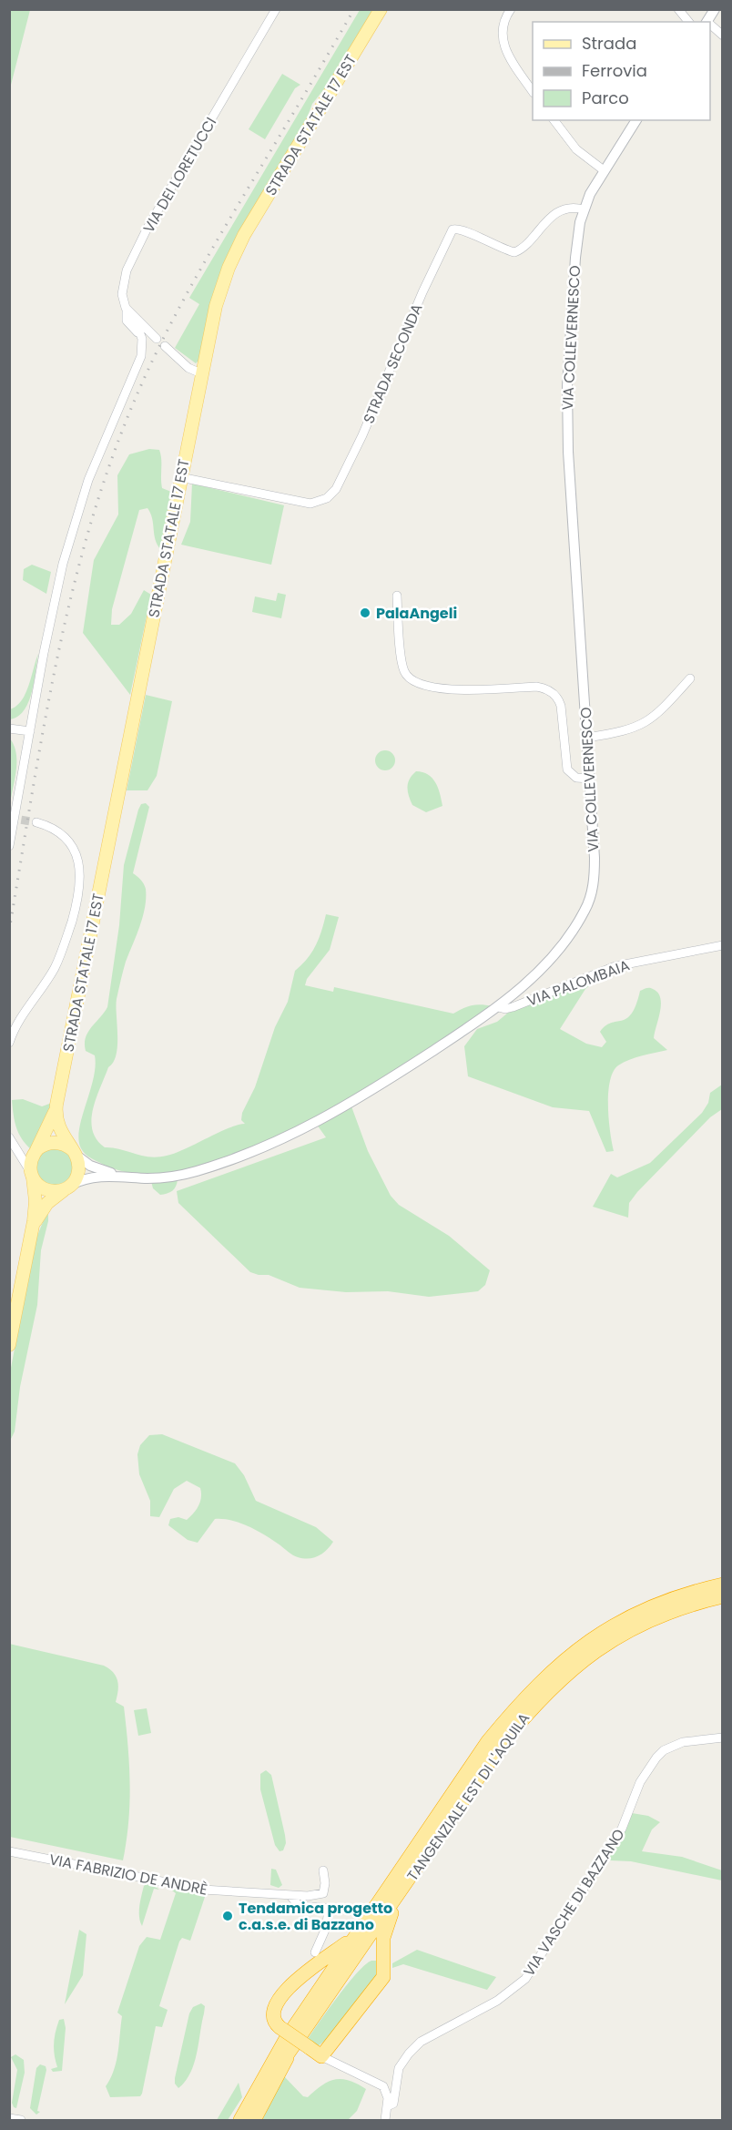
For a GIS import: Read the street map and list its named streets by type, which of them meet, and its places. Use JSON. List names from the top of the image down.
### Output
{
  "streets": {
    "highway": ["TANGENZIALE EST DI L'AQUILA"],
    "main road": ["STRADA STATALE 17 EST"],
    "street": [
      "VIA DEI LORETUCCI",
      "VIA COLLEVERNESCO",
      "STRADA SECONDA",
      "VIA PALOMBAIA",
      "VIA FABRIZIO DE ANDRÈ",
      "VIA VASCHE DI BAZZANO"
    ]
  },
  "crossings": [
    ["STRADA STATALE 17 EST", "VIA COLLEVERNESCO"],
    ["STRADA STATALE 17 EST", "STRADA SECONDA"],
    ["VIA COLLEVERNESCO", "STRADA SECONDA"],
    ["VIA COLLEVERNESCO", "VIA PALOMBAIA"]
  ],
  "places": ["PalaAngeli", "Tendamica progetto c.a.s.e. di Bazzano"],
  "legend": ["Strada", "Ferrovia", "Parco"]
}
